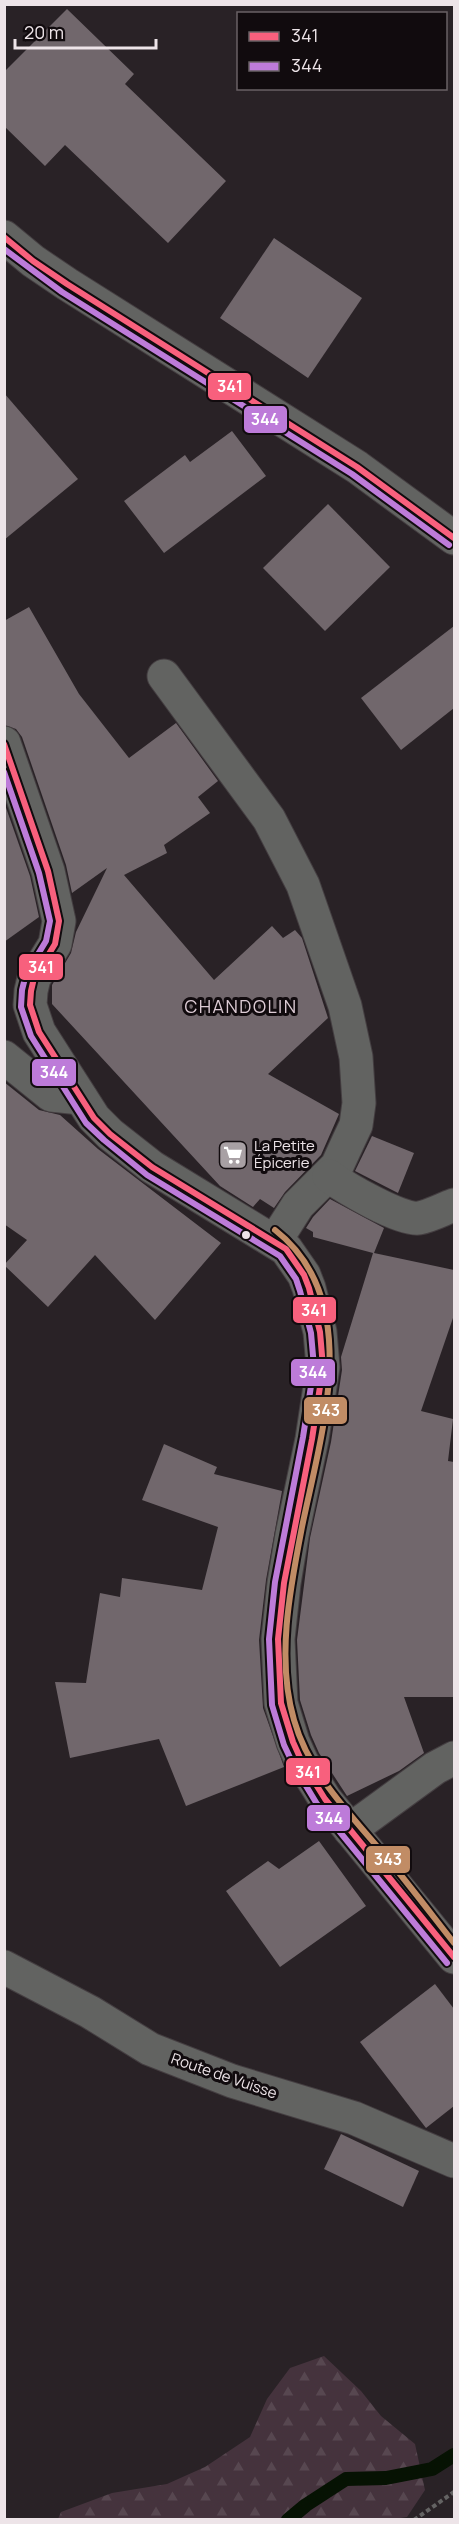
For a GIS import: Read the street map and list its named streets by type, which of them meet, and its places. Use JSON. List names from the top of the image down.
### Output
{
  "streets": {
    "street": ["Route de Vuisse"]
  },
  "districts": ["CHANDOLIN"],
  "places": {
    "supermarket": ["La Petite Épicerie"]
  },
  "lines": ["transit line 341", "transit line 344", "transit line 343"],
  "legend": ["341", "344"],
  "scale_bar": "20 m"
}
